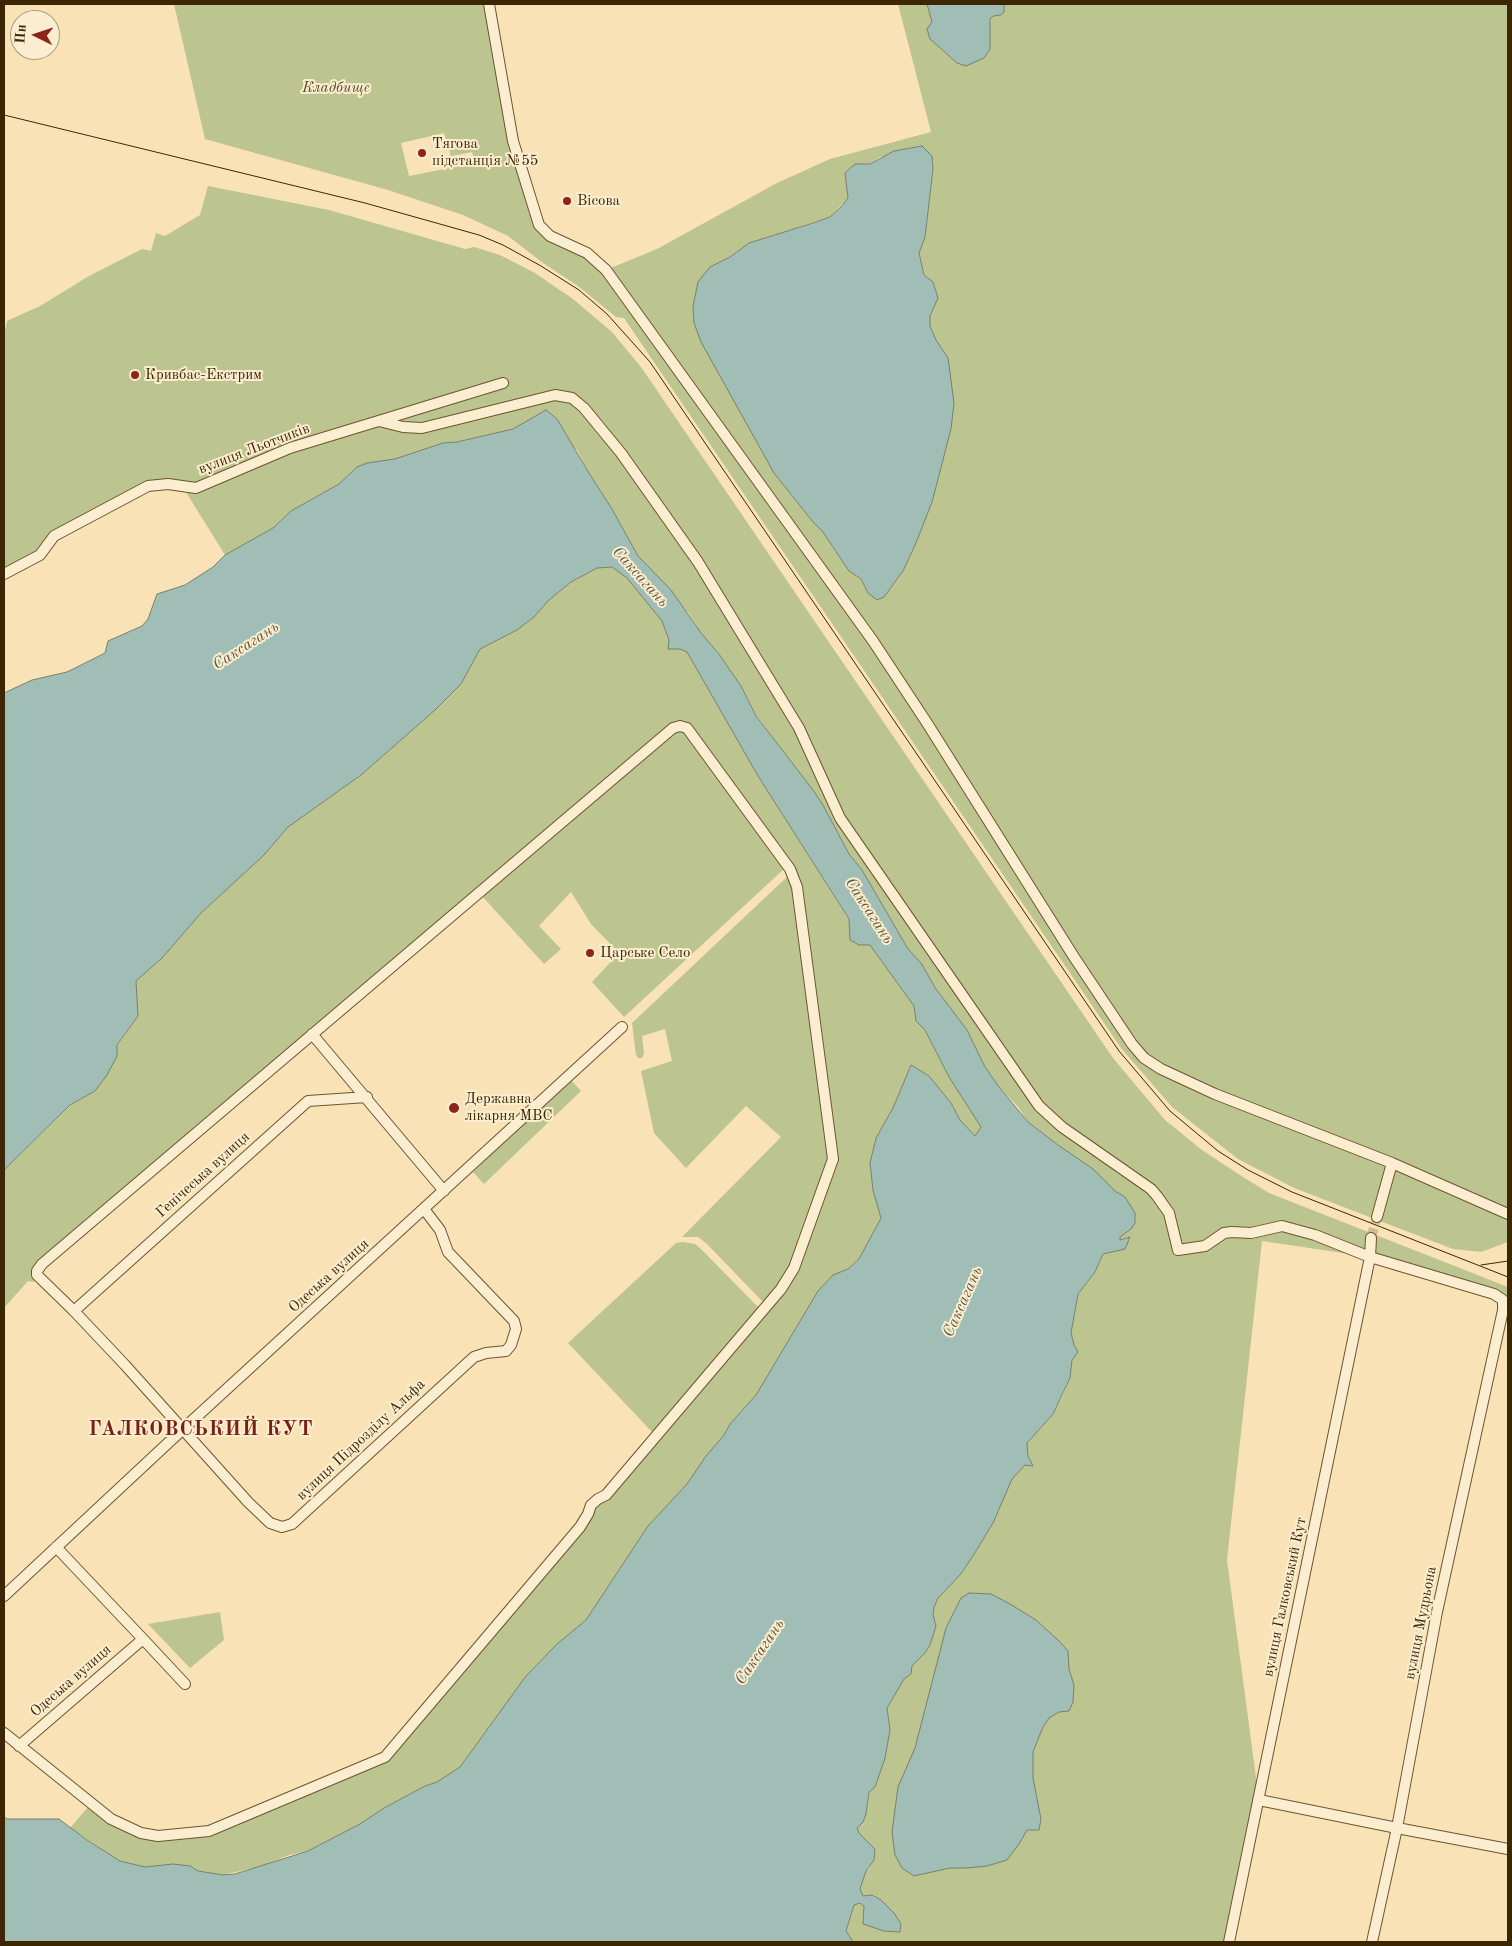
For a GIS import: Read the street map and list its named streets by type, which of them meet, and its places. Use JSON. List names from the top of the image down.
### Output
{
  "streets": {
    "street": [
      "вулиця Льотчиків",
      "Генічеська вулиця",
      "Одеська вулиця",
      "вулиця Підрозділу Альфа",
      "вулиця Галковський Кут",
      "вулиця Мудрьона"
    ]
  },
  "crossings": [
    ["Генічеська вулиця", "вулиця Підрозділу Альфа"],
    ["Одеська вулиця", "вулиця Підрозділу Альфа"],
    ["вулиця Галковський Кут", "вулиця Мудрьона"]
  ],
  "districts": ["ГАЛКОВСЬКИЙ КУТ"],
  "water": ["Саксагань"],
  "parks": ["Кладбище"],
  "places": [
    "Тягова підстанція №55",
    "Вісова",
    "Кривбас-Екстрим",
    "Царське Село",
    "Державна лікарня МВС"
  ],
  "north": "left"
}
